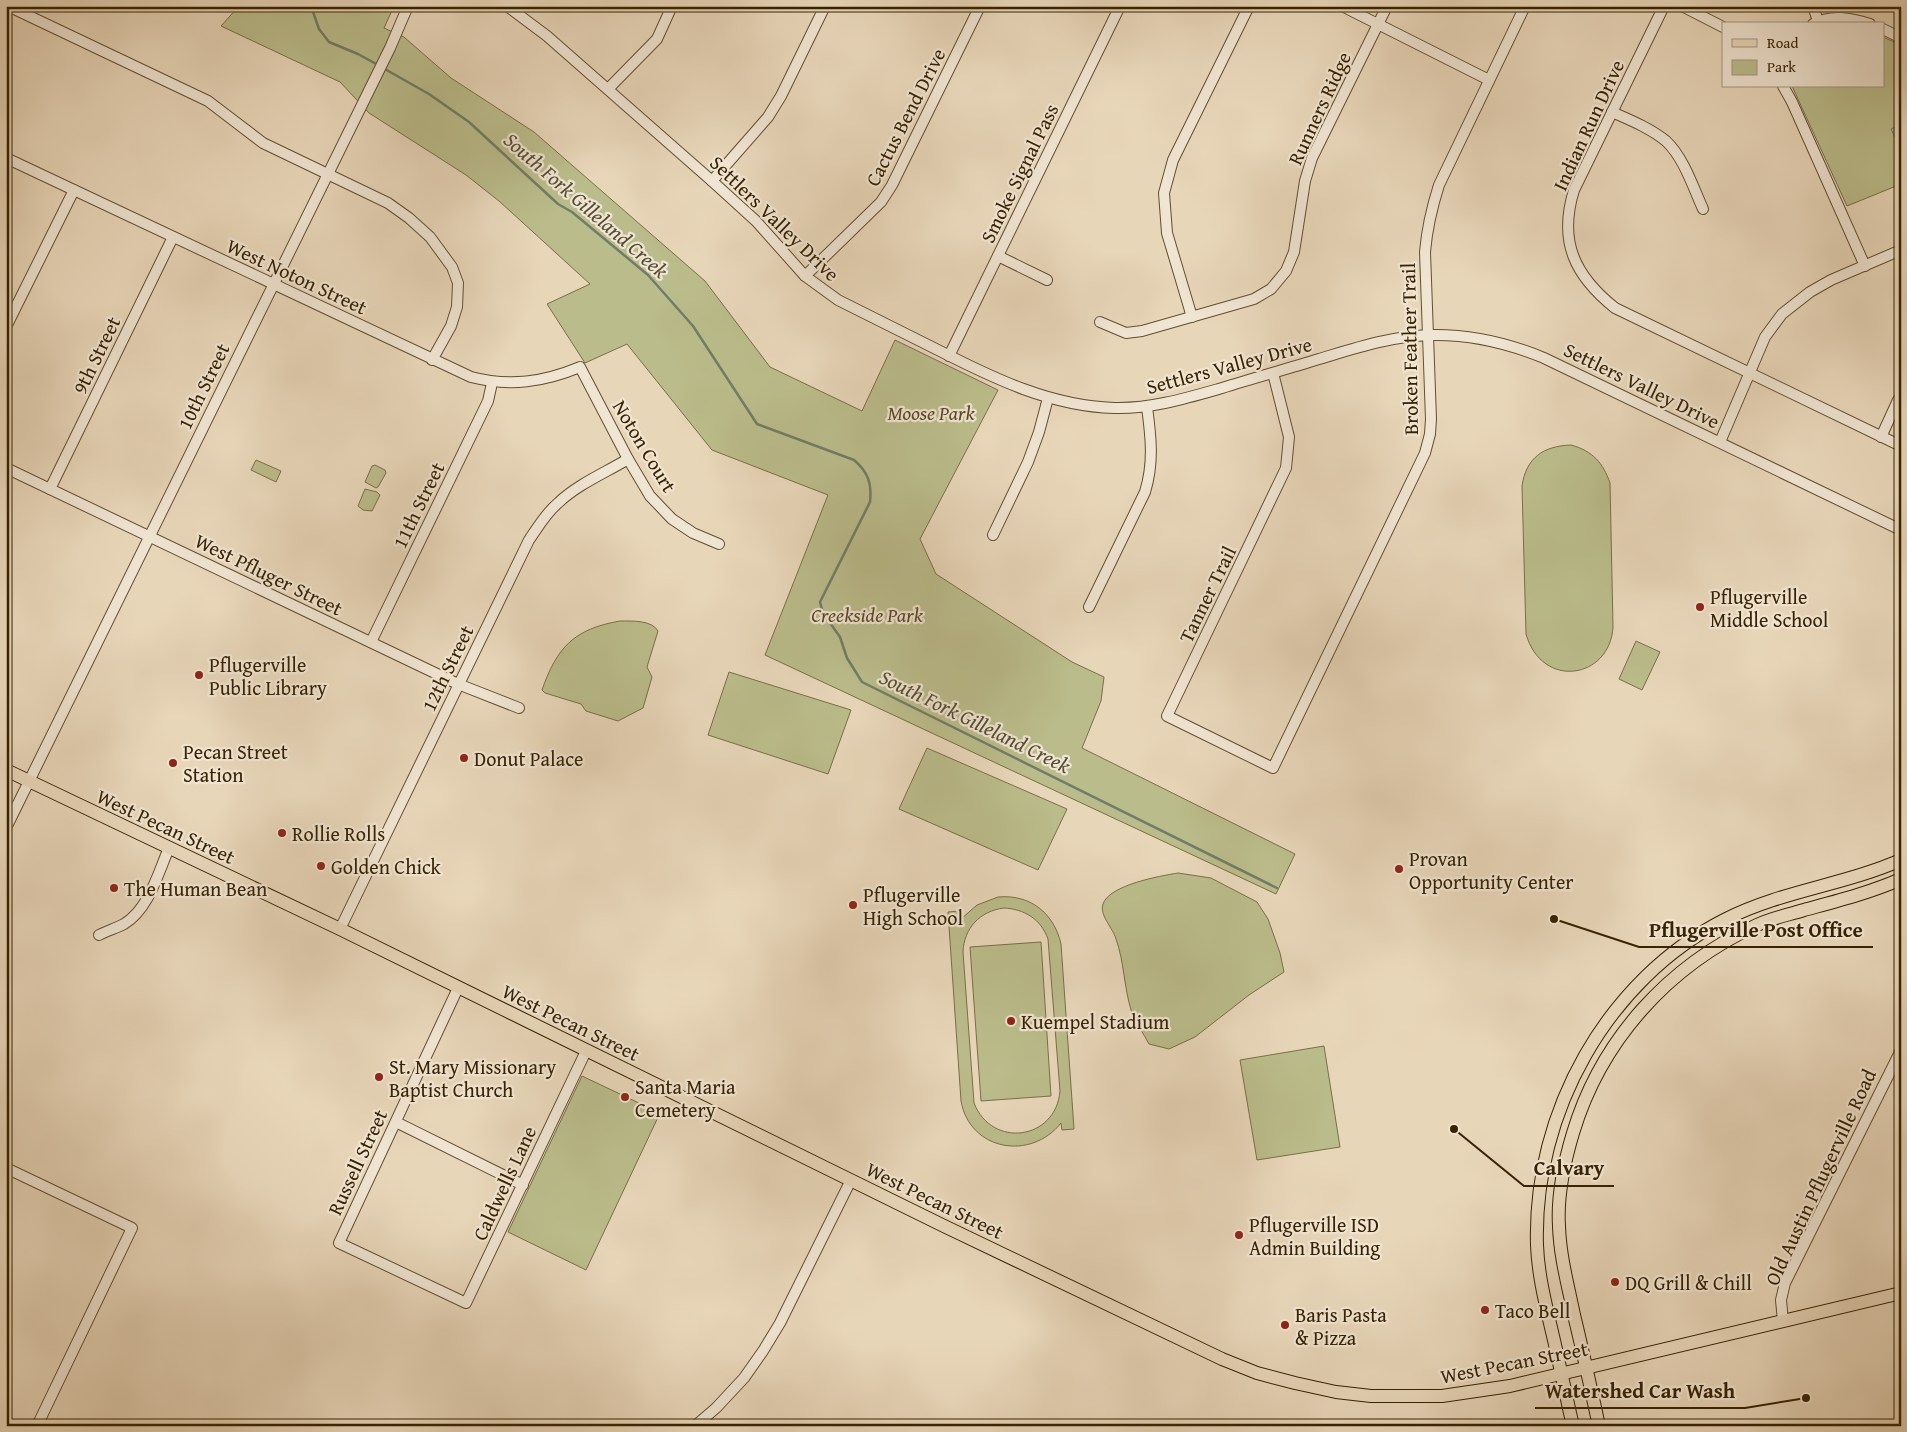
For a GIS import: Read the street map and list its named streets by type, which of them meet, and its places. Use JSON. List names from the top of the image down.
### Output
{
  "streets": {
    "main road": ["West Pecan Street"],
    "street": [
      "Runners Ridge",
      "Cactus Bend Drive",
      "Indian Run Drive",
      "Smoke Signal Pass",
      "Settlers Valley Drive",
      "West Noton Street",
      "Broken Feather Trail",
      "9th Street",
      "10th Street",
      "Noton Court",
      "11th Street",
      "West Pfluger Street",
      "Tanner Trail",
      "12th Street",
      "Russell Street",
      "Old Austin Pflugerville Road",
      "Caldwells Lane"
    ]
  },
  "crossings": [
    ["Cactus Bend Drive", "Settlers Valley Drive"],
    ["Smoke Signal Pass", "Settlers Valley Drive"],
    ["Settlers Valley Drive", "Broken Feather Trail"],
    ["Settlers Valley Drive", "Tanner Trail"],
    ["West Noton Street", "9th Street"],
    ["West Noton Street", "10th Street"],
    ["West Noton Street", "Noton Court"],
    ["West Noton Street", "11th Street"],
    ["Broken Feather Trail", "Tanner Trail"],
    ["9th Street", "West Pfluger Street"],
    ["10th Street", "West Pfluger Street"],
    ["10th Street", "West Pecan Street"],
    ["Noton Court", "12th Street"],
    ["11th Street", "West Pfluger Street"],
    ["West Pfluger Street", "12th Street"],
    ["12th Street", "West Pecan Street"],
    ["West Pecan Street", "Russell Street"],
    ["West Pecan Street", "Old Austin Pflugerville Road"],
    ["West Pecan Street", "Caldwells Lane"],
    ["Russell Street", "Caldwells Lane"]
  ],
  "water": ["South Fork Gilleland Creek"],
  "parks": ["Moose Park", "Creekside Park"],
  "places": [
    "Pflugerville Middle School",
    "Pflugerville Public Library",
    "Donut Palace",
    "Pecan Street Station",
    "Rollie Rolls",
    "Golden Chick",
    "Provan Opportunity Center",
    "The Human Bean",
    "Pflugerville High School",
    "Pflugerville Post Office",
    "Kuempel Stadium",
    "St. Mary Missionary Baptist Church",
    "Santa Maria Cemetery",
    "Calvary",
    "Pflugerville ISD Admin Building",
    "DQ Grill & Chill",
    "Taco Bell",
    "Baris Pasta & Pizza",
    "Watershed Car Wash"
  ],
  "legend": ["Road", "Park"]
}
